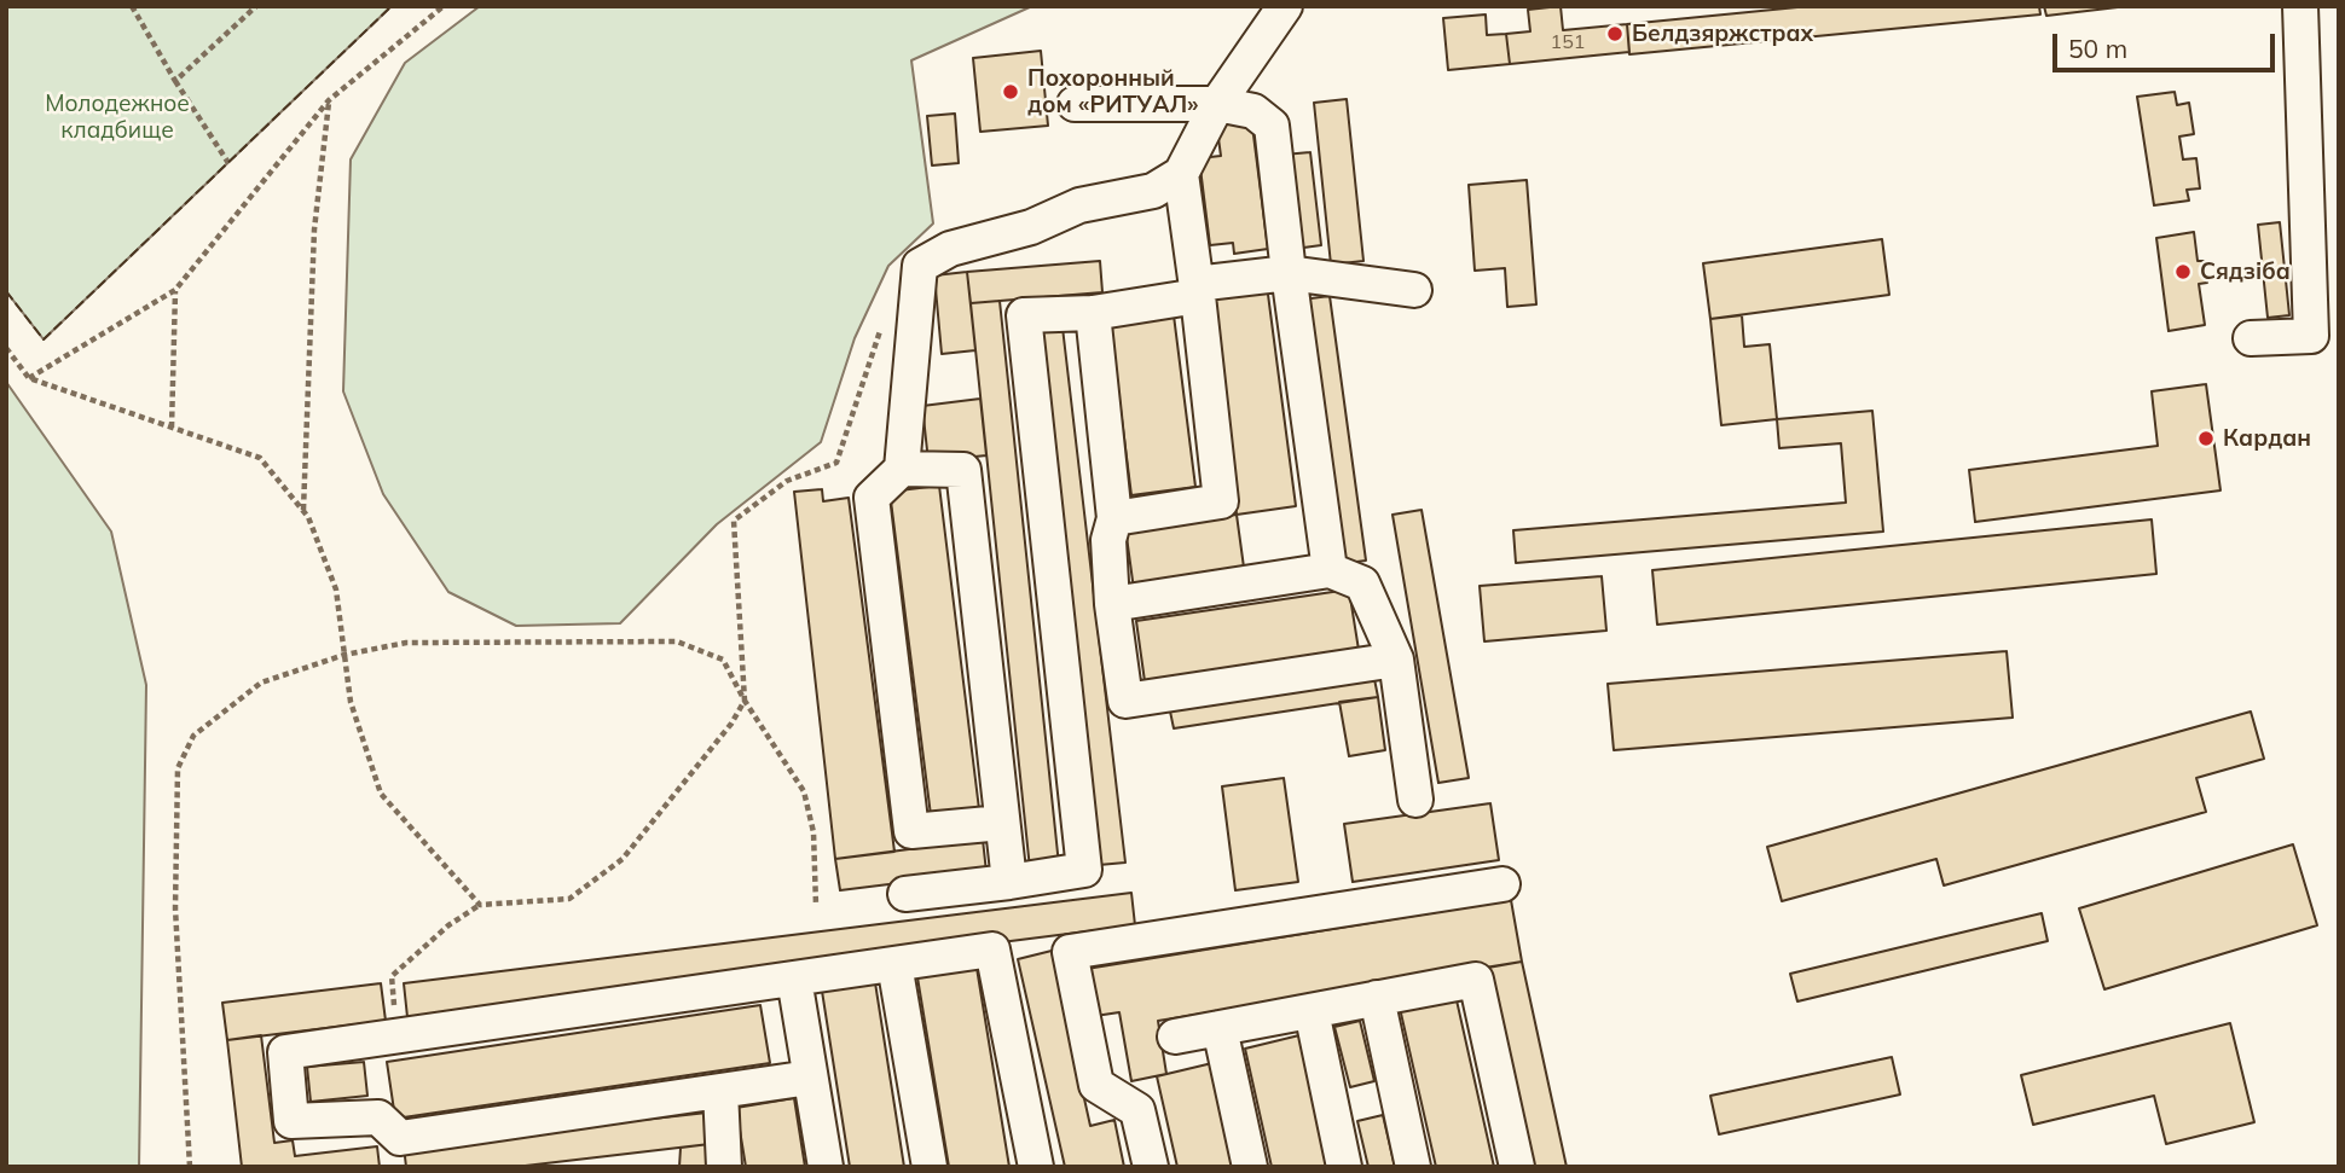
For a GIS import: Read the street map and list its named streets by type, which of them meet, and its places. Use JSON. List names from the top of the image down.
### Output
{
  "parks": ["Молодежное кладбище"],
  "places": [
    "Белдзяржстрах",
    "Похоронный дом «РИТУАЛ»",
    "Сядзіба",
    "Кардан"
  ],
  "house_numbers": ["151"],
  "scale_bar": "50 m"
}
